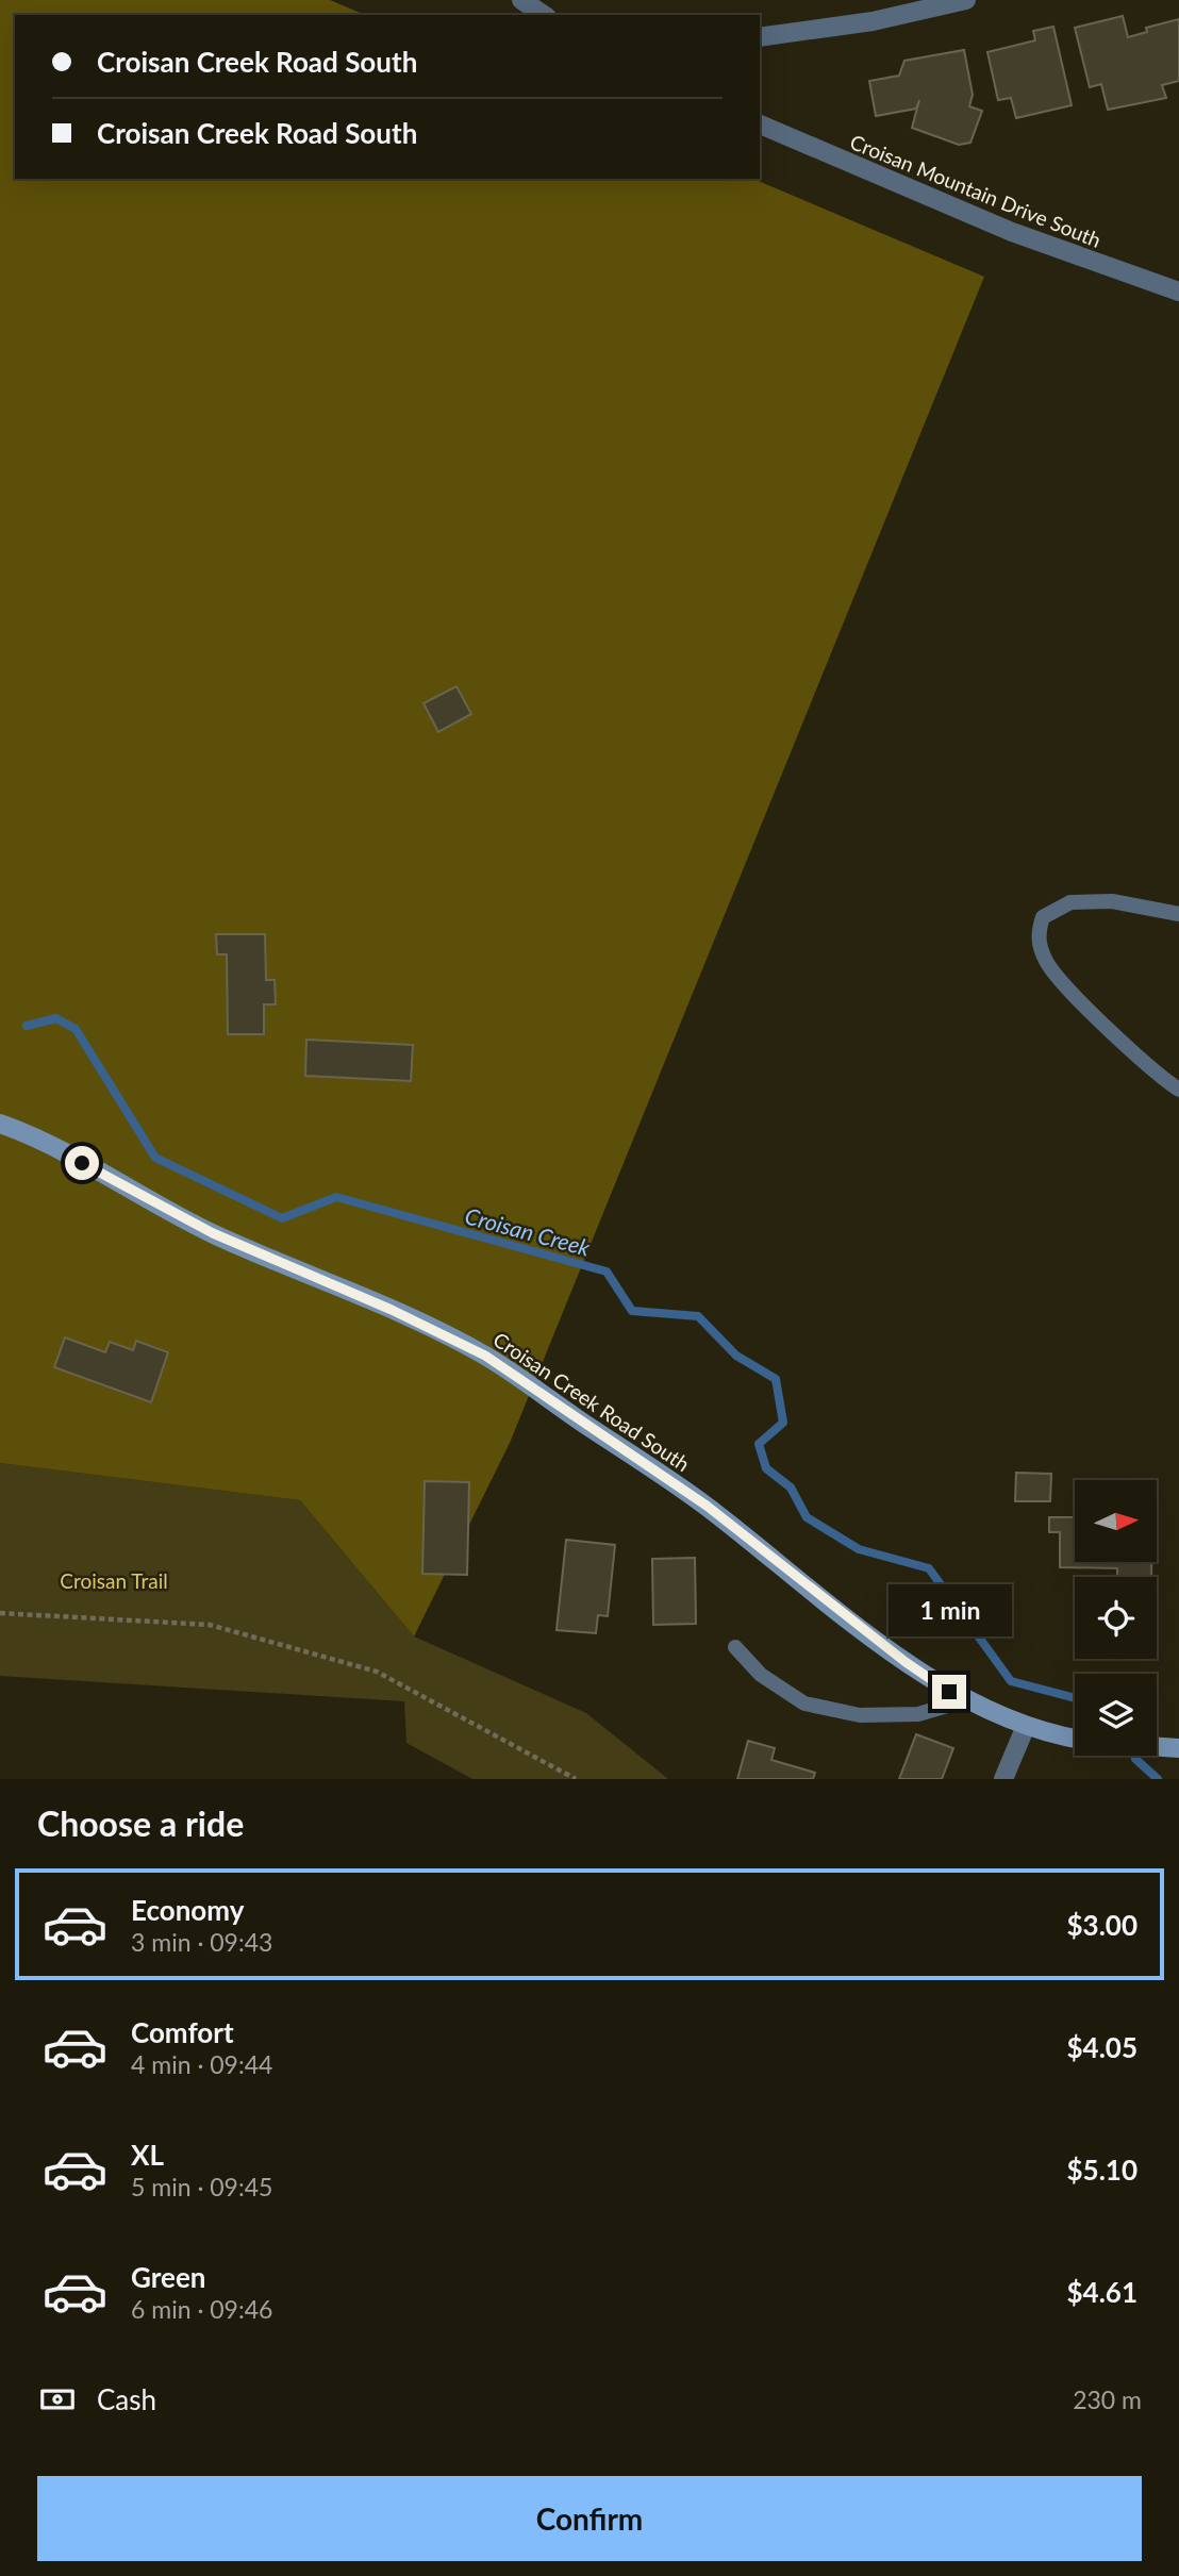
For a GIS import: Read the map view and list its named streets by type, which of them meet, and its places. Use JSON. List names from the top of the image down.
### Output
{
  "streets": {
    "main road": ["Croisan Creek Road South"],
    "street": ["Croisan Mountain Drive South"]
  },
  "water": ["Croisan Creek"],
  "parks": ["Croisan Trail"],
  "north": "right",
  "page": {
    "banner": ["Croisan Creek Road South", "Croisan Creek Road South"],
    "bubble": "1 min",
    "heading": "Choose a ride",
    "list": [
      {
        "name": "Economy",
        "note": "3 min · 09:43",
        "value": "$3.00"
      },
      {
        "name": "Comfort",
        "note": "4 min · 09:44",
        "value": "$4.05"
      },
      {
        "name": "XL",
        "note": "5 min · 09:45",
        "value": "$5.10"
      },
      {
        "name": "Green",
        "note": "6 min · 09:46",
        "value": "$4.61"
      }
    ],
    "pay": ["Cash", "230 m"],
    "buttons": "Confirm"
  }
}
